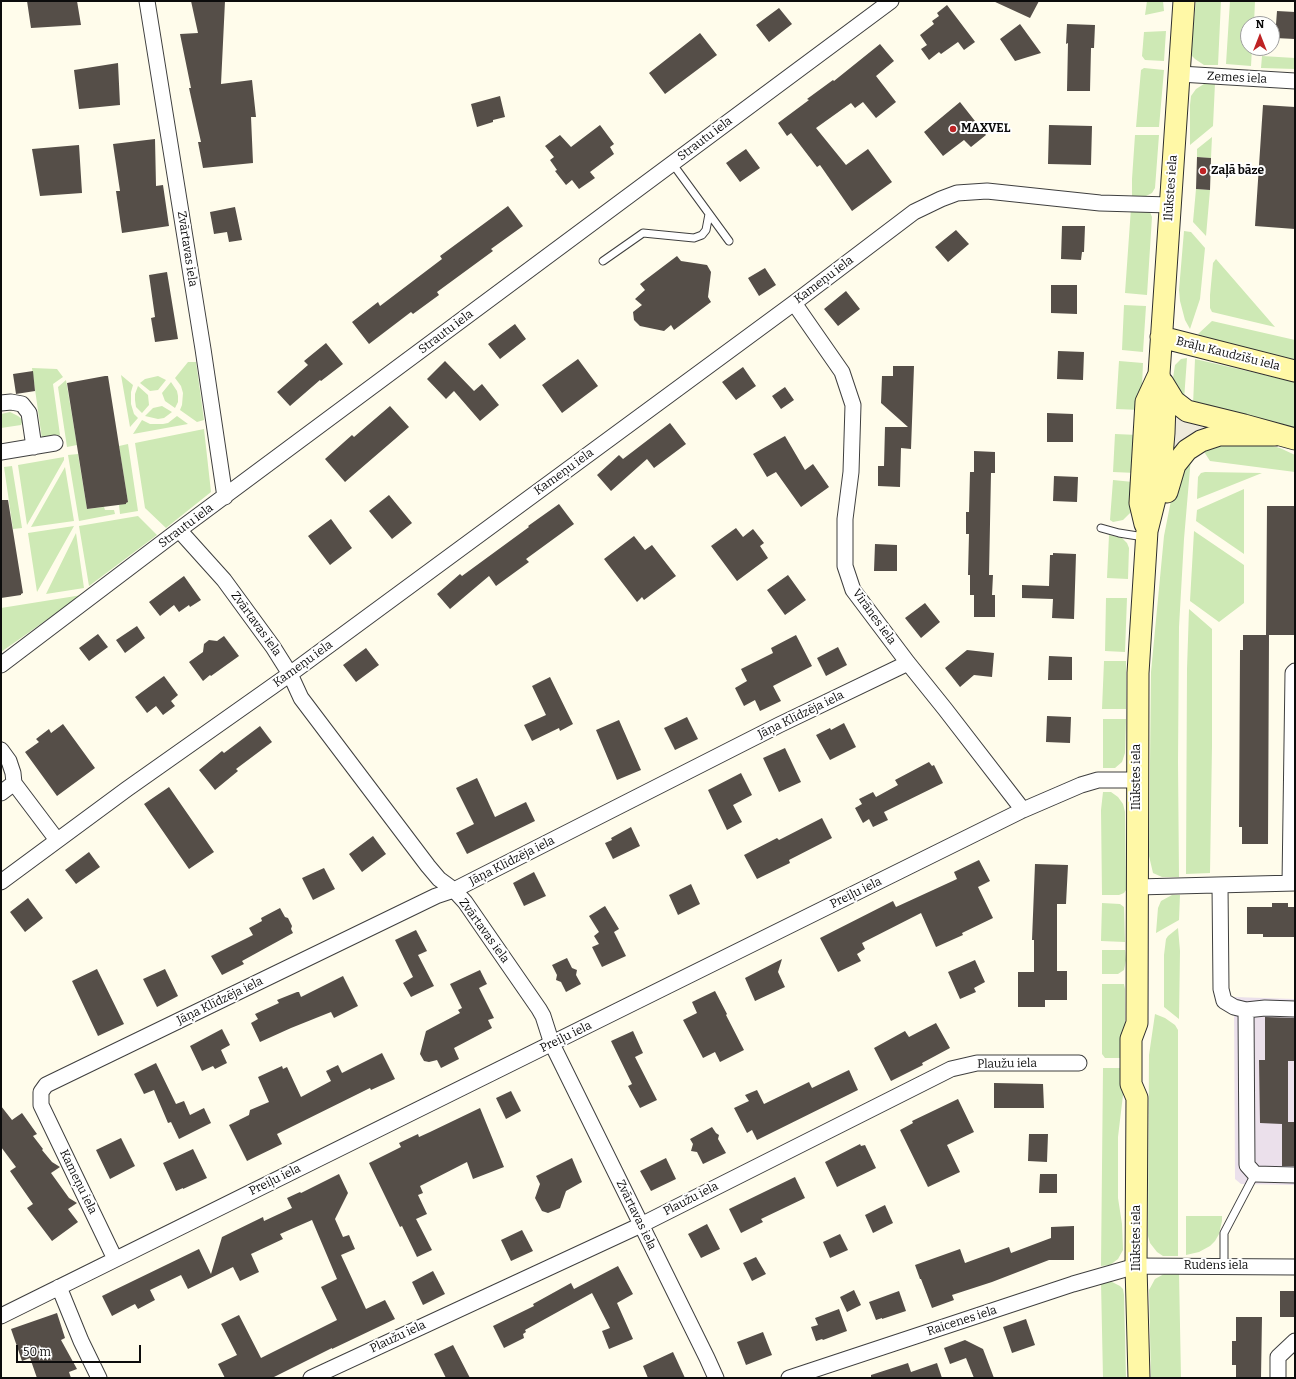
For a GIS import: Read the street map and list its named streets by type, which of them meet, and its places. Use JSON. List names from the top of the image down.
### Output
{
  "streets": {
    "street": [
      "Zemes iela",
      "Strautu iela",
      "Ilūkstes iela",
      "Zvārtavas iela",
      "Kameņu iela",
      "Brāļu Kaudzīšu iela",
      "Virānes iela",
      "Jāņa Klīdzēja iela",
      "Preiļu iela",
      "Plaužu iela",
      "Rudens iela",
      "Raicenes iela"
    ]
  },
  "crossings": [
    ["Zemes iela", "Ilūkstes iela"],
    ["Strautu iela", "Zvārtavas iela"],
    ["Ilūkstes iela", "Kameņu iela"],
    ["Ilūkstes iela", "Brāļu Kaudzīšu iela"],
    ["Ilūkstes iela", "Preiļu iela"],
    ["Ilūkstes iela", "Rudens iela"],
    ["Ilūkstes iela", "Raicenes iela"],
    ["Zvārtavas iela", "Kameņu iela"],
    ["Zvārtavas iela", "Jāņa Klīdzēja iela"],
    ["Zvārtavas iela", "Preiļu iela"],
    ["Zvārtavas iela", "Plaužu iela"],
    ["Kameņu iela", "Virānes iela"],
    ["Kameņu iela", "Jāņa Klīdzēja iela"],
    ["Kameņu iela", "Preiļu iela"],
    ["Virānes iela", "Jāņa Klīdzēja iela"],
    ["Virānes iela", "Preiļu iela"],
    ["Rudens iela", "Raicenes iela"]
  ],
  "places": ["MAXVEL", "Zaļā bāze"],
  "scale_bar": "50 m",
  "north": "top"
}
